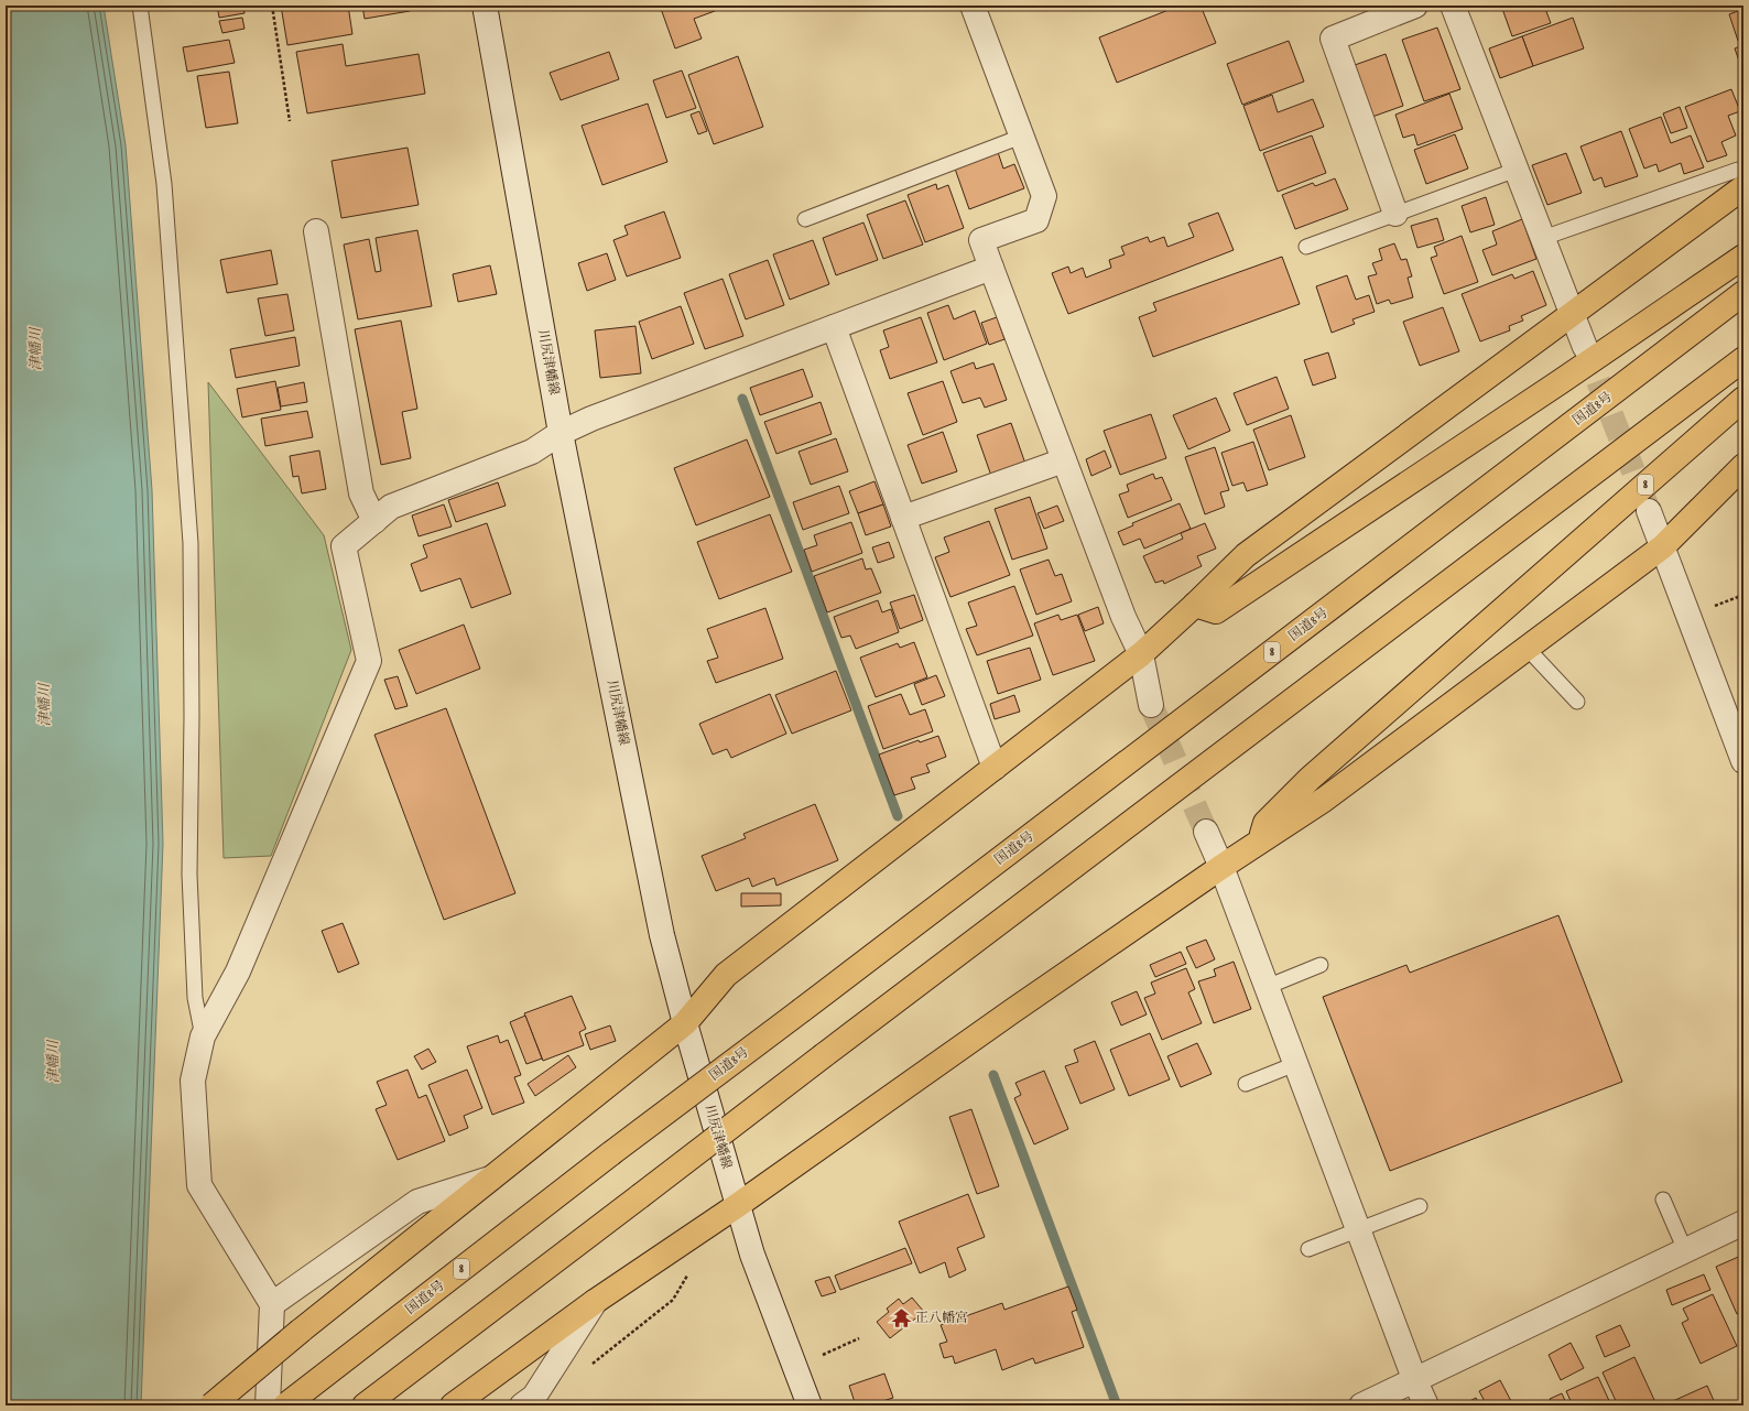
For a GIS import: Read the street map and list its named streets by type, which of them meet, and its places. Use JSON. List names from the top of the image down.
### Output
{
  "streets": {
    "highway": ["国道8号", "8"],
    "street": ["川尻津幡線"]
  },
  "water": ["津幡川"],
  "places": {
    "temple": ["正八幡宮"]
  }
}
